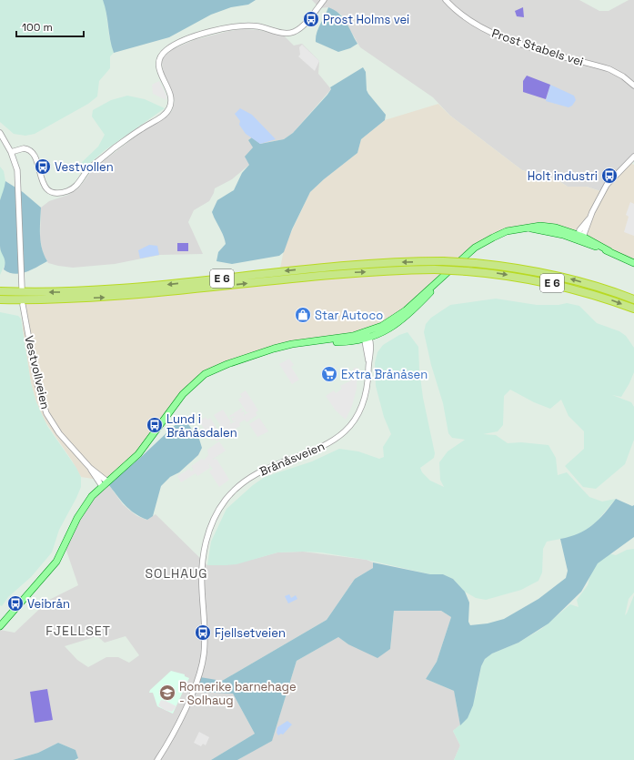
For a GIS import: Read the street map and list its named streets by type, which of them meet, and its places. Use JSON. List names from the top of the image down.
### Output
{
  "streets": {
    "highway": ["E 6"],
    "street": ["Prost Stabels vei", "Vestvollveien", "Brånåsveien"]
  },
  "districts": ["SOLHAUG", "FJELLSET"],
  "places": {
    "bus stop": [
      "Prost Holms vei",
      "Vestvollen",
      "Holt industri",
      "Lund i Brånåsdalen",
      "Veibrån",
      "Fjellsetveien"
    ],
    "shop": ["Star Autoco"],
    "supermarket": ["Extra Brånåsen"],
    "school or university": ["Romerike barnehage - Solhaug"]
  },
  "scale_bar": "100 m"
}
